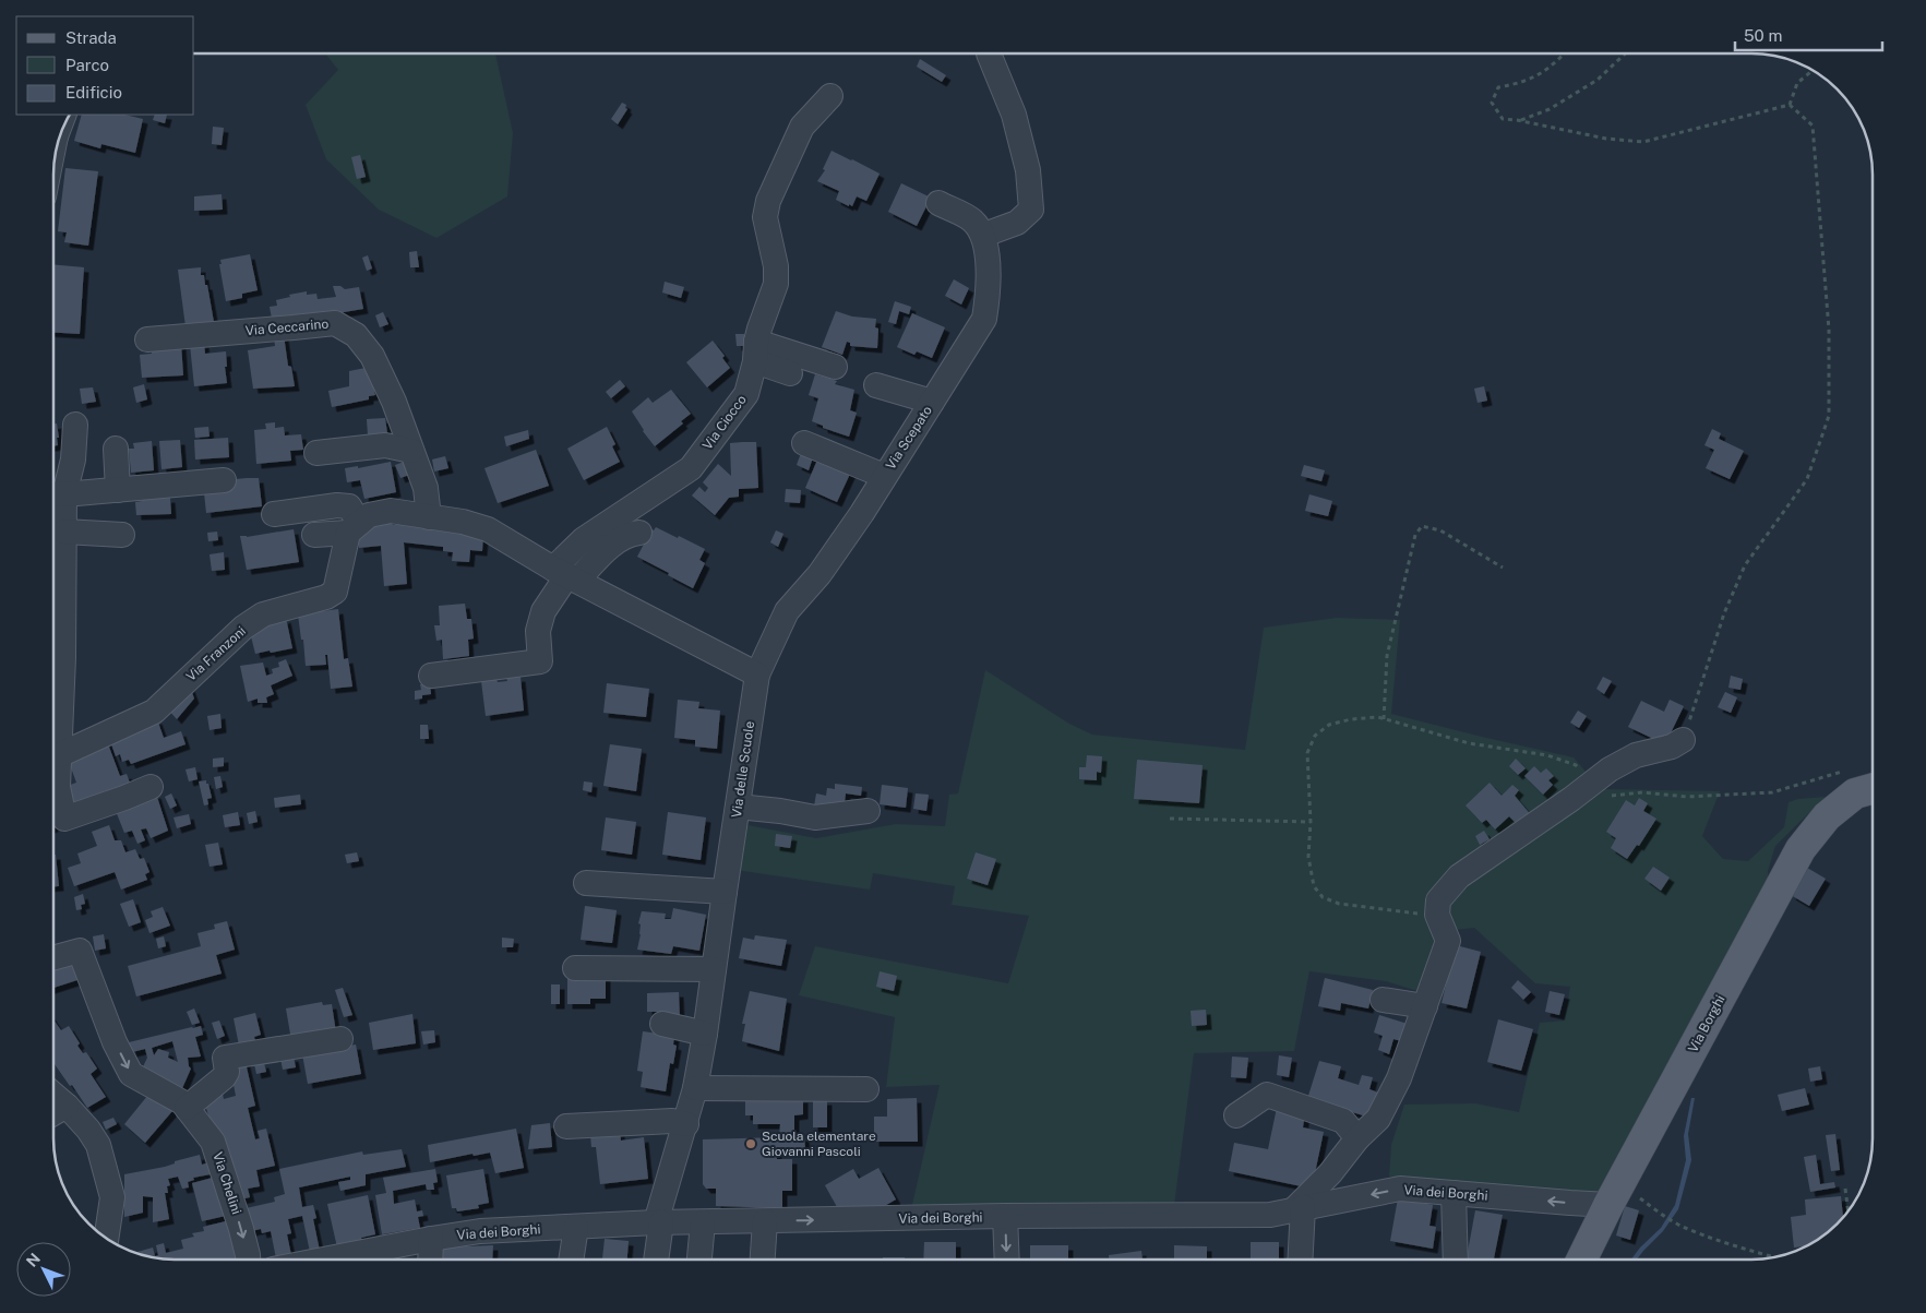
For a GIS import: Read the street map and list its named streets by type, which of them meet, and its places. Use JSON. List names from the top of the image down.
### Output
{
  "streets": {
    "main road": ["Via Borghi"],
    "street": [
      "Via Ceccarino",
      "Via Ciocco",
      "Via Scepato",
      "Via Franzoni",
      "Via delle Scuole",
      "Via Chelini",
      "Via dei Borghi"
    ]
  },
  "crossings": [
    ["Via Scepato", "Via delle Scuole"],
    ["Via delle Scuole", "Via dei Borghi"],
    ["Via Borghi", "Via dei Borghi"]
  ],
  "one_way": ["Via Chelini"],
  "places": ["Scuola elementare Giovanni Pascoli"],
  "legend": ["Strada", "Parco", "Edificio"],
  "scale_bar": "50 m",
  "north": "top left"
}
